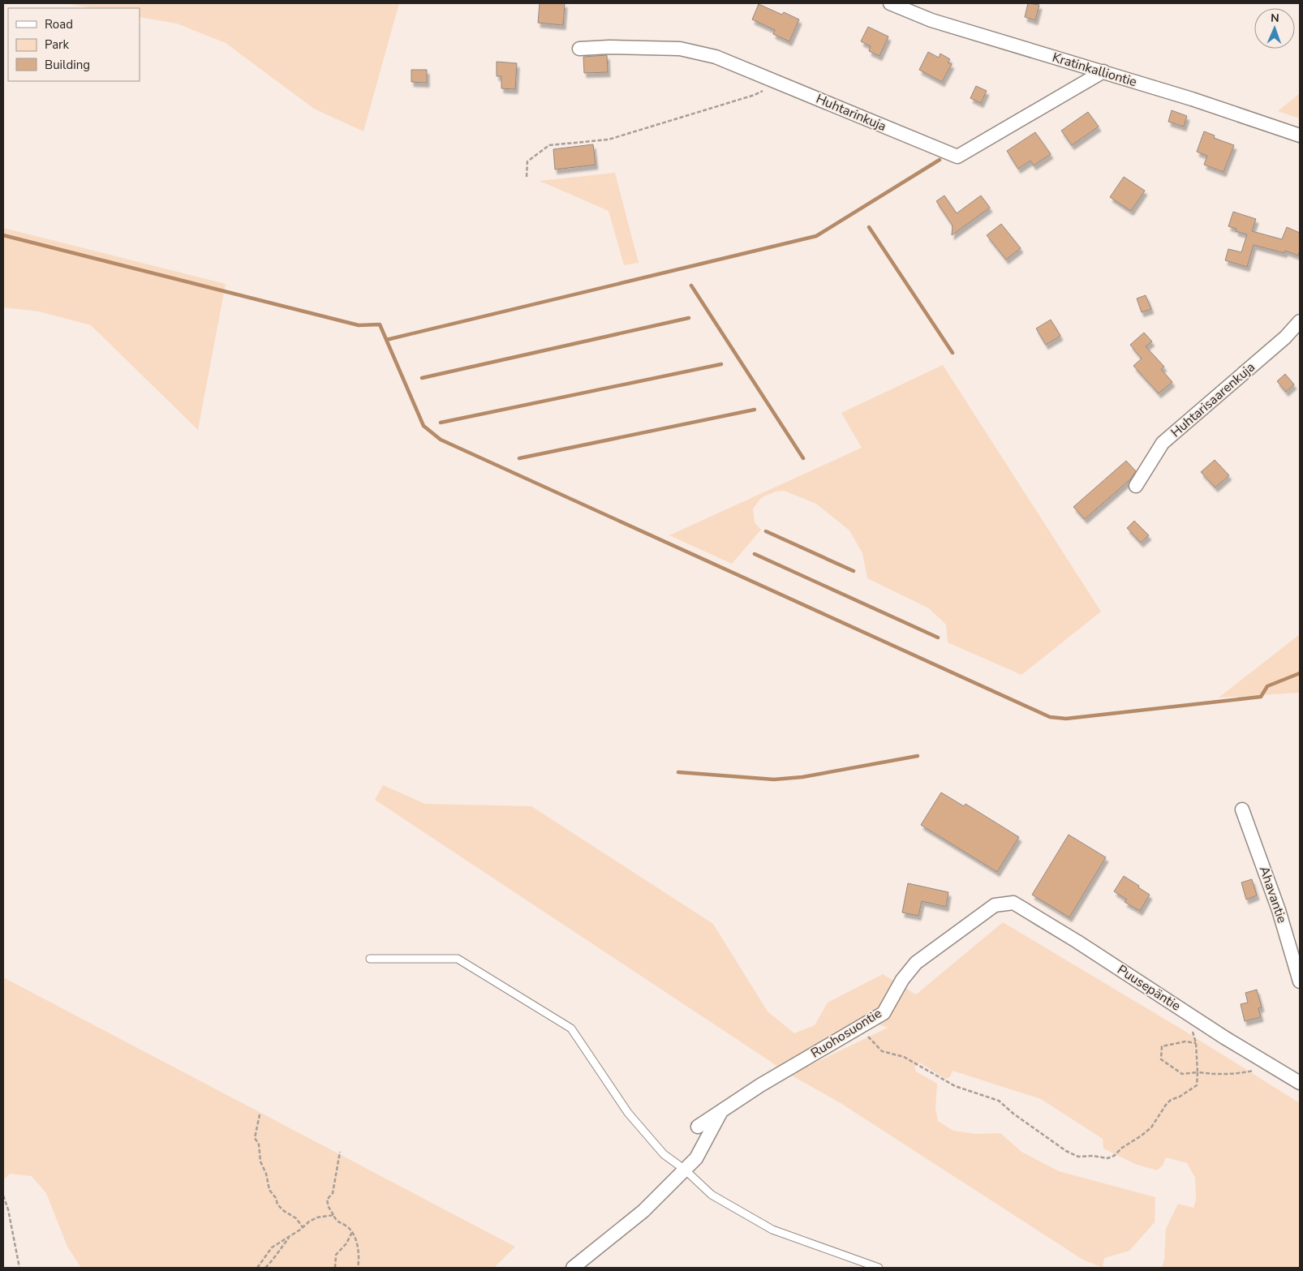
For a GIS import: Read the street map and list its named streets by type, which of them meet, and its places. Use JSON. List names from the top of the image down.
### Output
{
  "streets": {
    "street": [
      "Kratinkalliontie",
      "Huhtarinkuja",
      "Huhtarisaarenkuja",
      "Ahavantie",
      "Puusepäntie",
      "Ruohosuontie"
    ]
  },
  "crossings": [
    ["Kratinkalliontie", "Huhtarinkuja"],
    ["Puusepäntie", "Ruohosuontie"]
  ],
  "legend": ["Road", "Park", "Building"],
  "north": "top"
}
